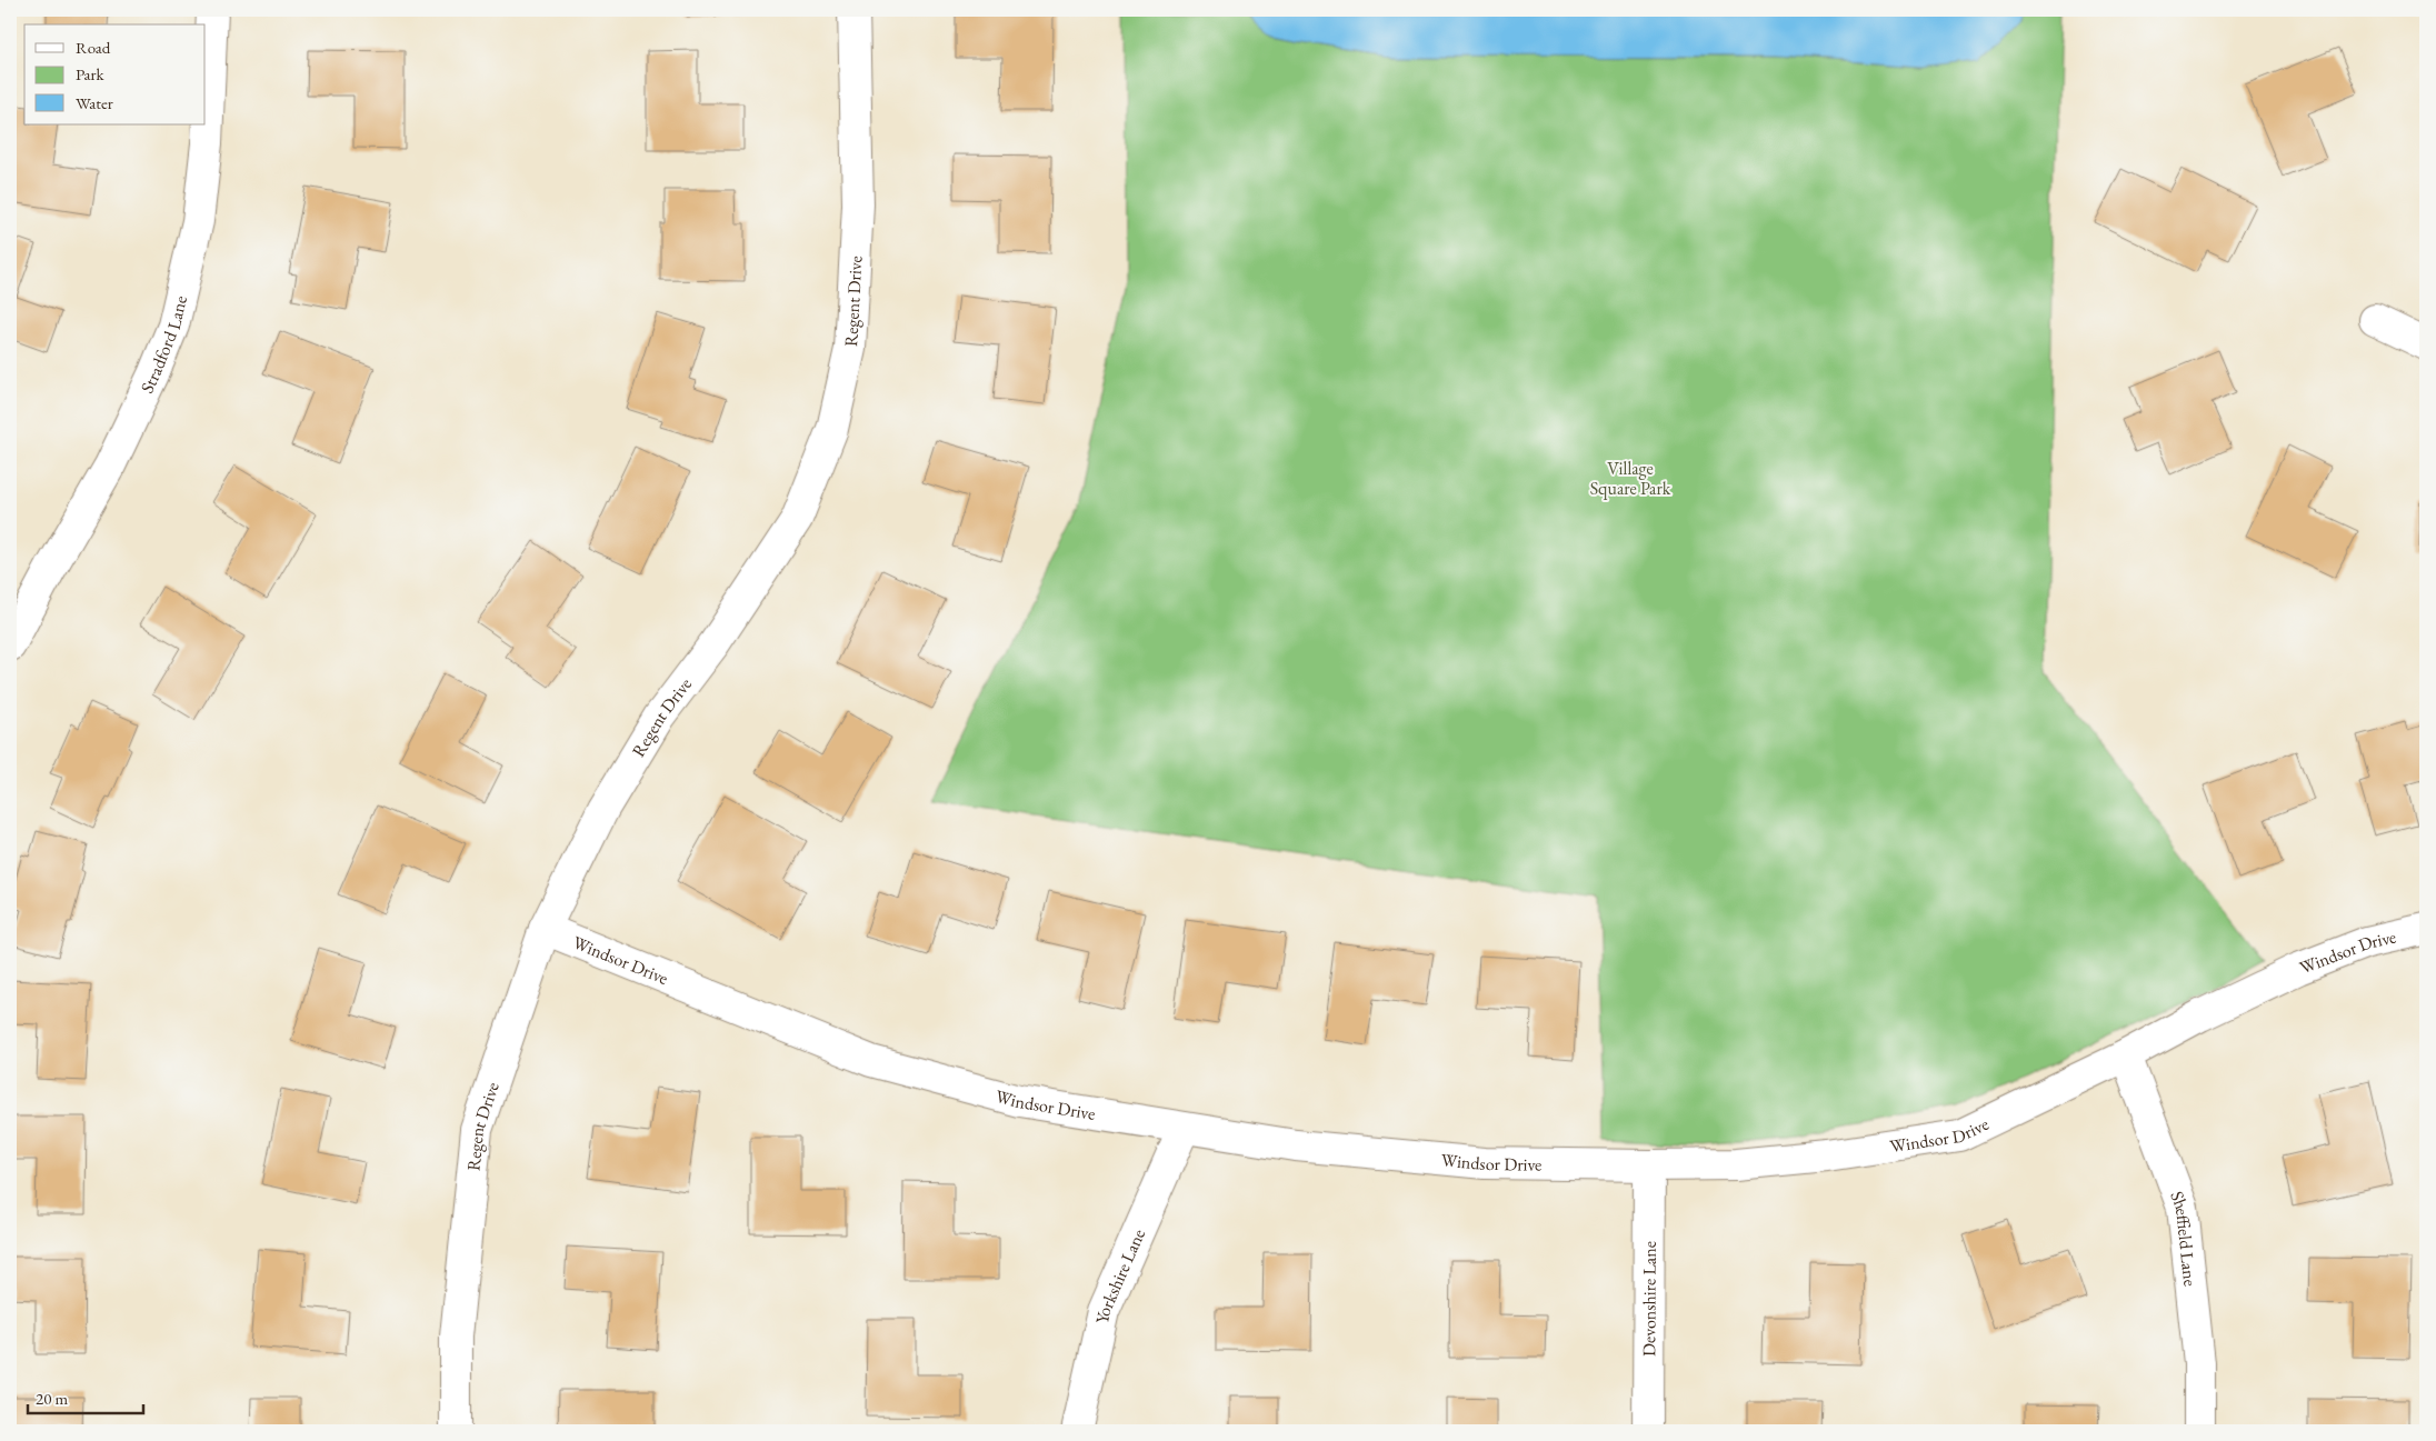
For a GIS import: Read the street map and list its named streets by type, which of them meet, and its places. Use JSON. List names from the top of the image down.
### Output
{
  "streets": {
    "street": [
      "Regent Drive",
      "Stradford Lane",
      "Windsor Drive",
      "Sheffield Lane",
      "Yorkshire Lane",
      "Devonshire Lane"
    ]
  },
  "crossings": [
    ["Regent Drive", "Windsor Drive"],
    ["Windsor Drive", "Sheffield Lane"],
    ["Windsor Drive", "Yorkshire Lane"],
    ["Windsor Drive", "Devonshire Lane"]
  ],
  "parks": ["Village Square Park"],
  "legend": ["Road", "Park", "Water"],
  "scale_bar": "20 m"
}
